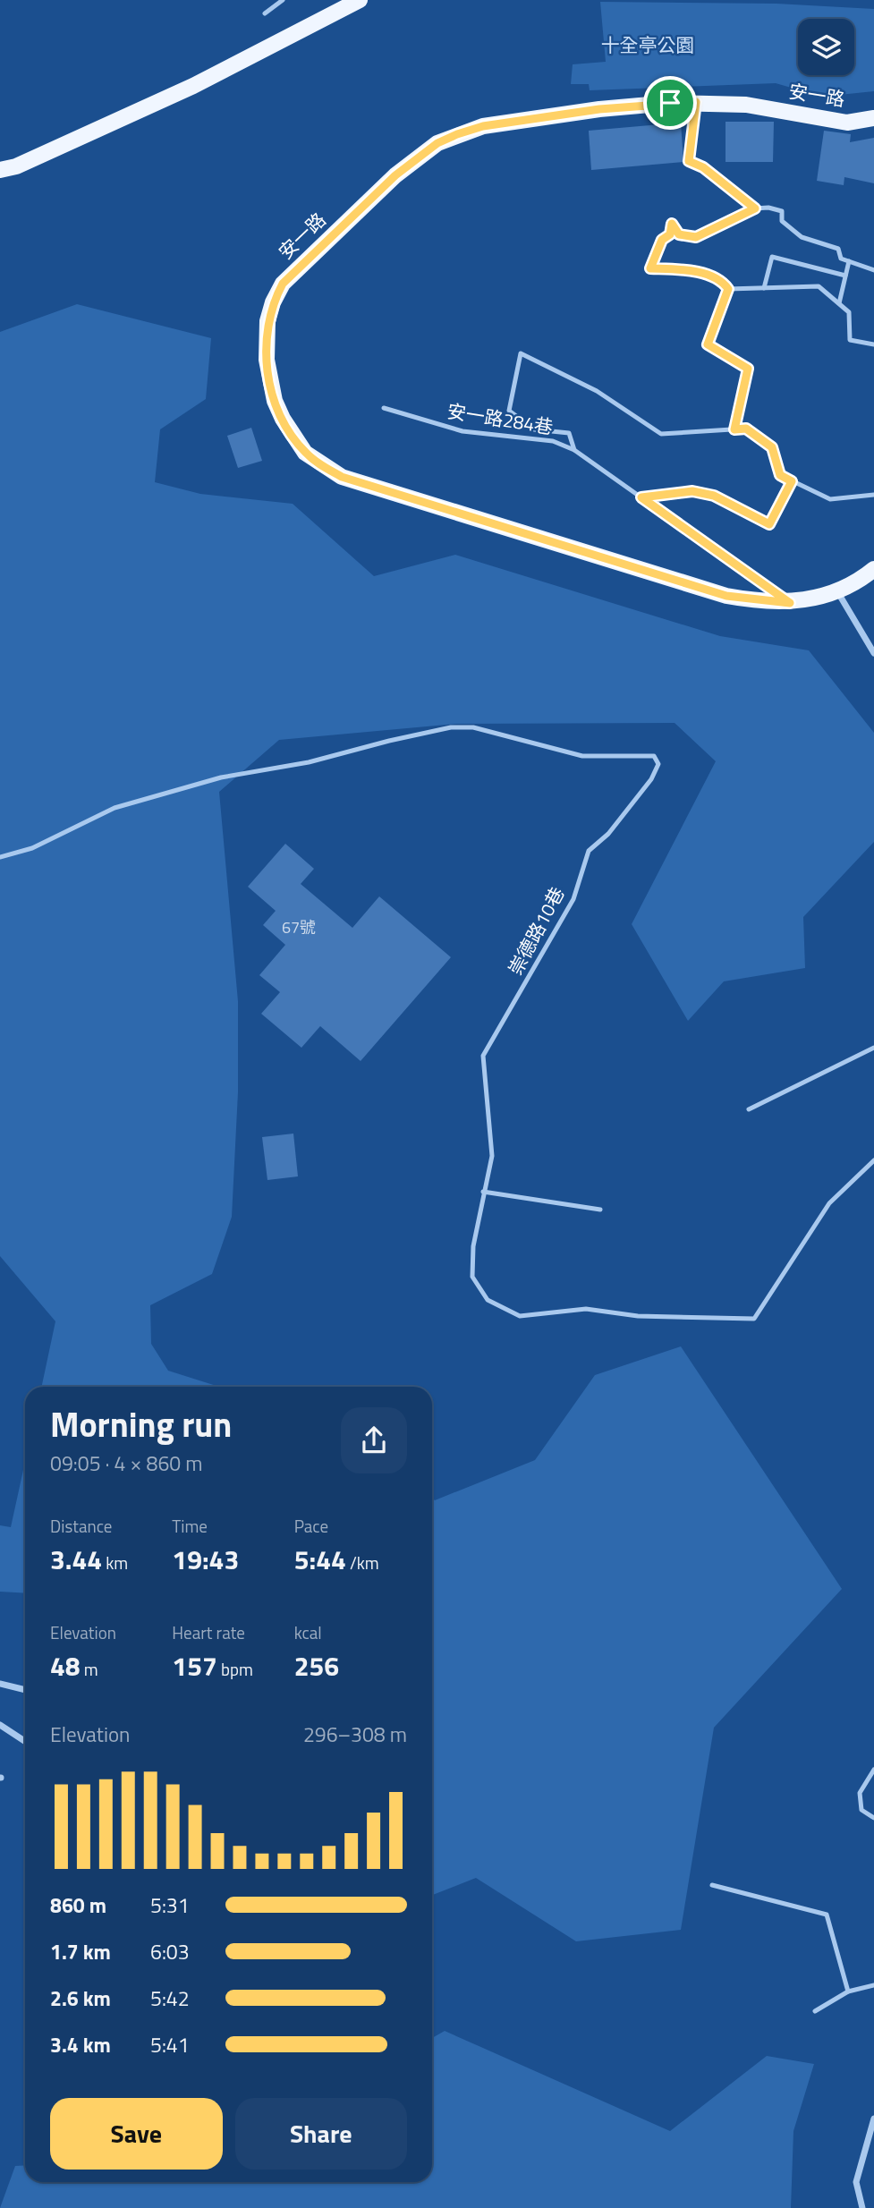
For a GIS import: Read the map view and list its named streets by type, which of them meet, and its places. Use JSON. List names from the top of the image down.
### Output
{
  "streets": {
    "main road": ["安一路"],
    "lane": ["安一路284巷", "崇德路10巷"]
  },
  "crossings": [
    ["安一路", "安一路284巷"]
  ],
  "parks": ["十全亭公園"],
  "house_numbers": ["67號"],
  "page": {
    "heading": ["Morning run", "09:05 · 4 × 860 m"],
    "stats": [
      ["Distance", "3.44 km"],
      ["Time", "19:43"],
      ["Pace", "5:44 /km"],
      ["Elevation", "48 m"],
      ["Heart rate", "157 bpm"],
      ["kcal", "256"]
    ],
    "chart": ["Elevation", "296–308 m"],
    "list": [
      {
        "name": "860 m",
        "note": "5:31"
      },
      {
        "name": "1.7 km",
        "note": "6:03"
      },
      {
        "name": "2.6 km",
        "note": "5:42"
      },
      {
        "name": "3.4 km",
        "note": "5:41"
      }
    ],
    "buttons": ["Save", "Share"]
  }
}
